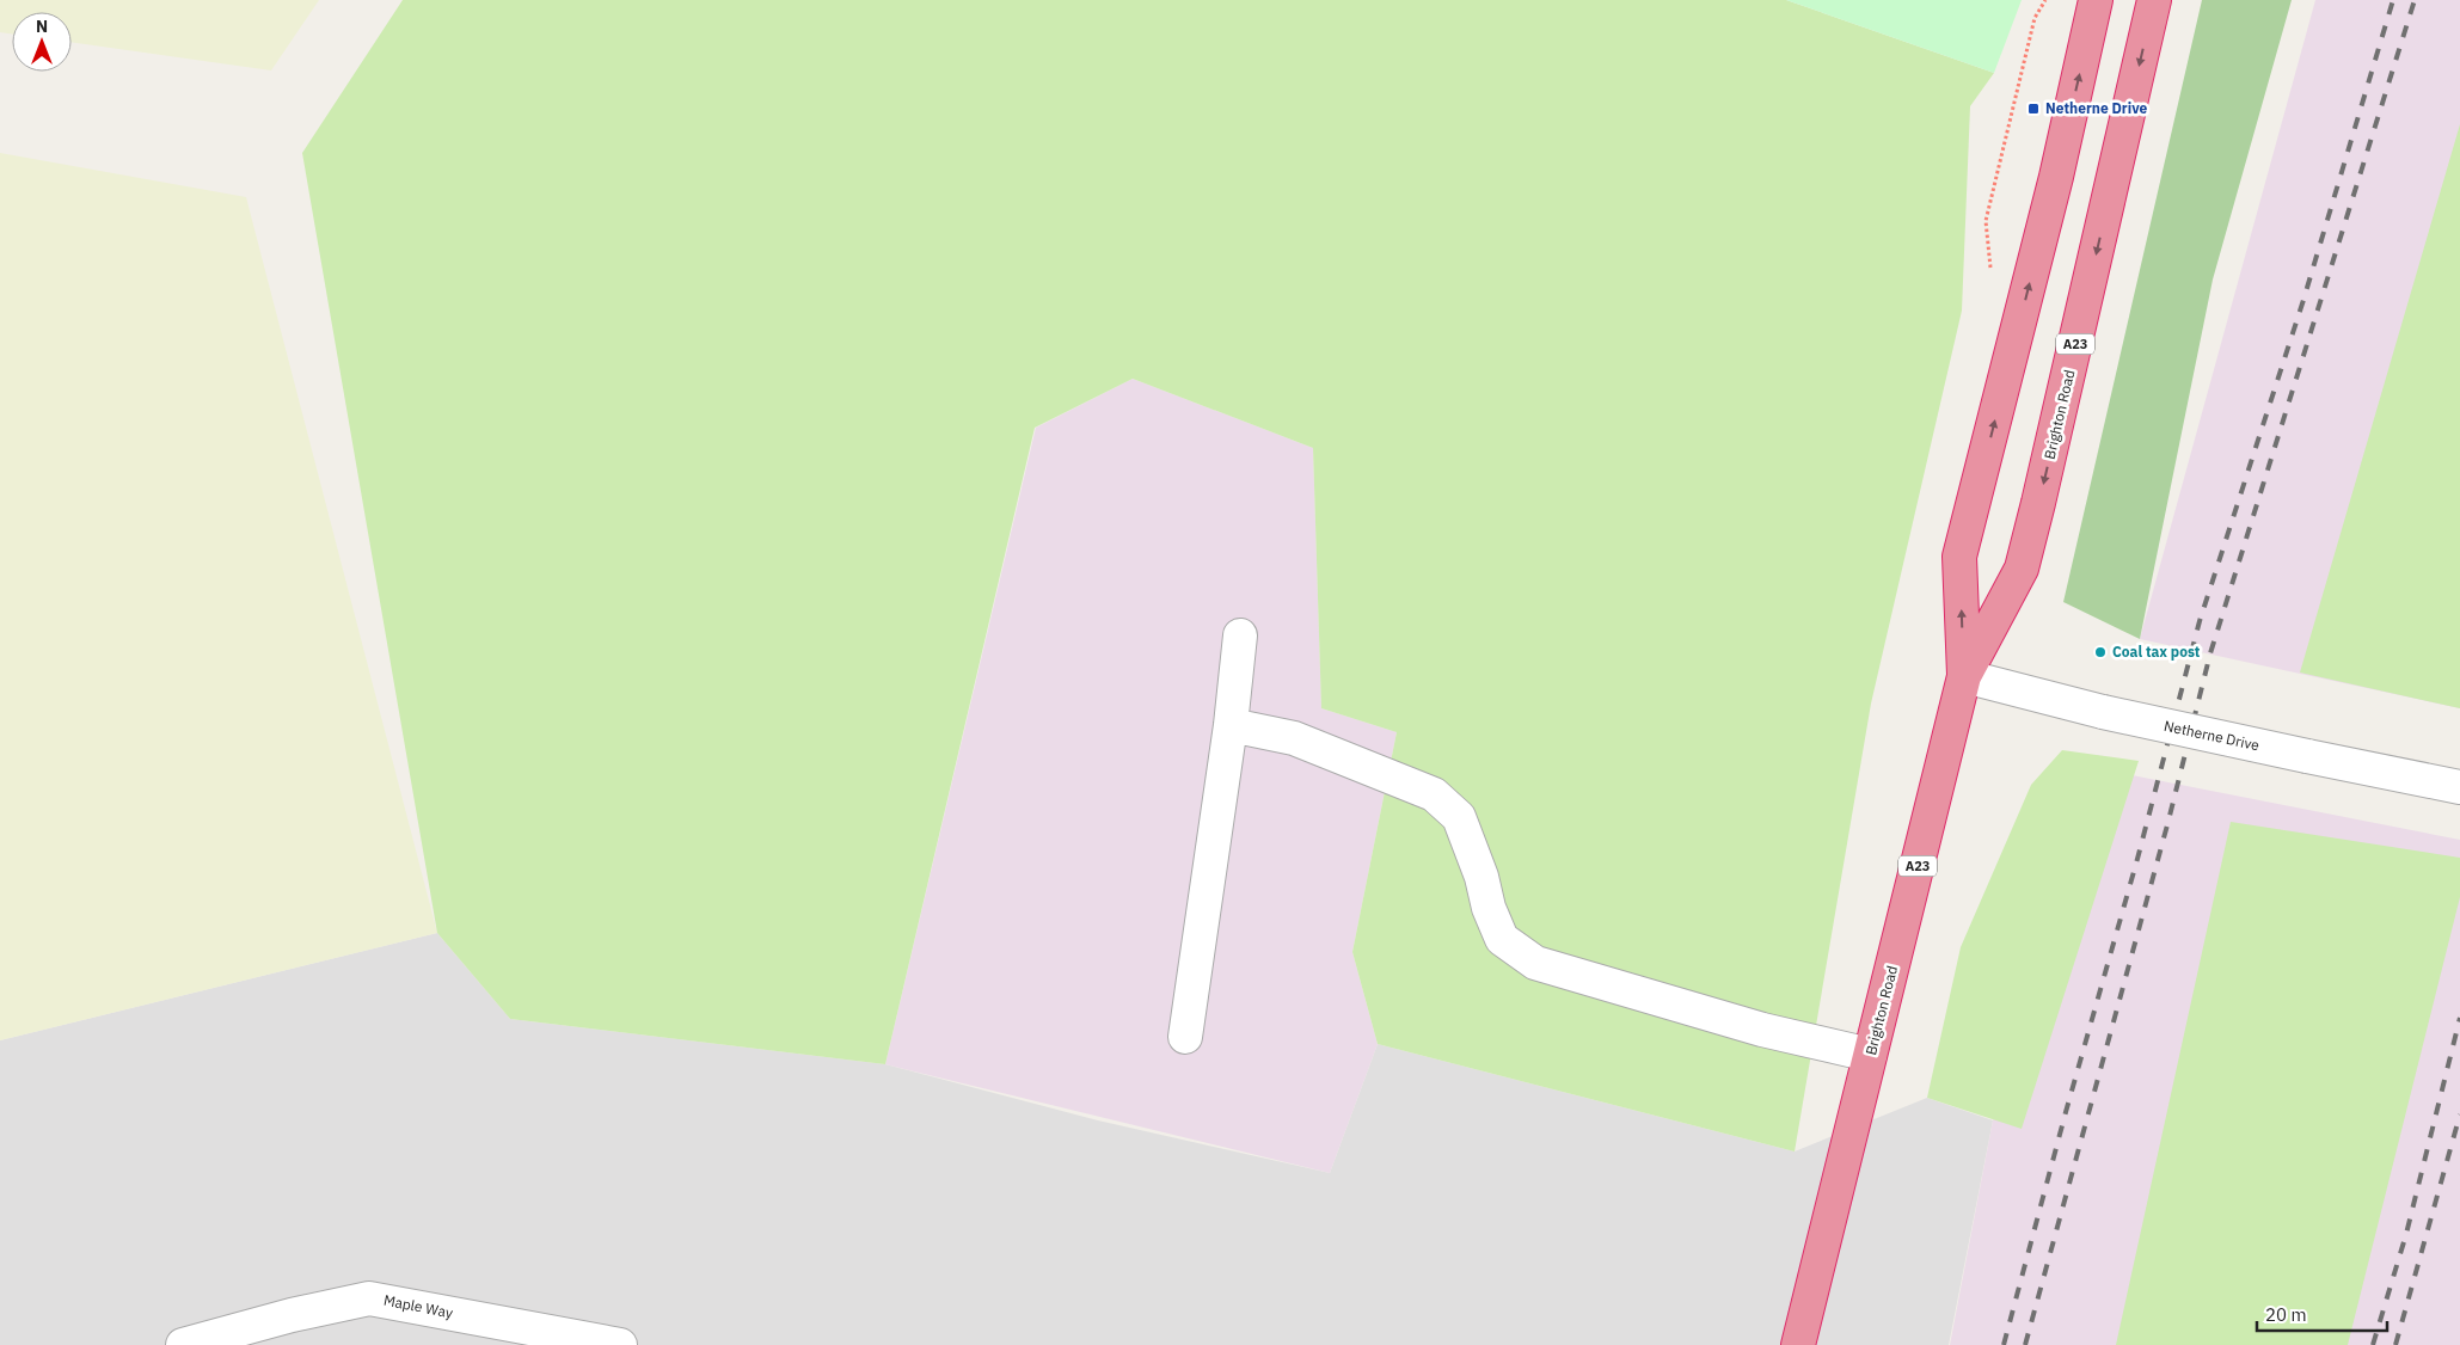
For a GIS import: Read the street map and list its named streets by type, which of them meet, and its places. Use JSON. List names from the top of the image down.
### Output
{
  "streets": {
    "highway": ["A23", "Brighton Road"],
    "street": ["Netherne Drive", "Maple Way"]
  },
  "crossings": [
    ["Brighton Road", "Netherne Drive"]
  ],
  "places": {
    "transit": ["Netherne Drive"],
    "other": ["Coal tax post"]
  },
  "scale_bar": "20 m",
  "north": "top"
}
